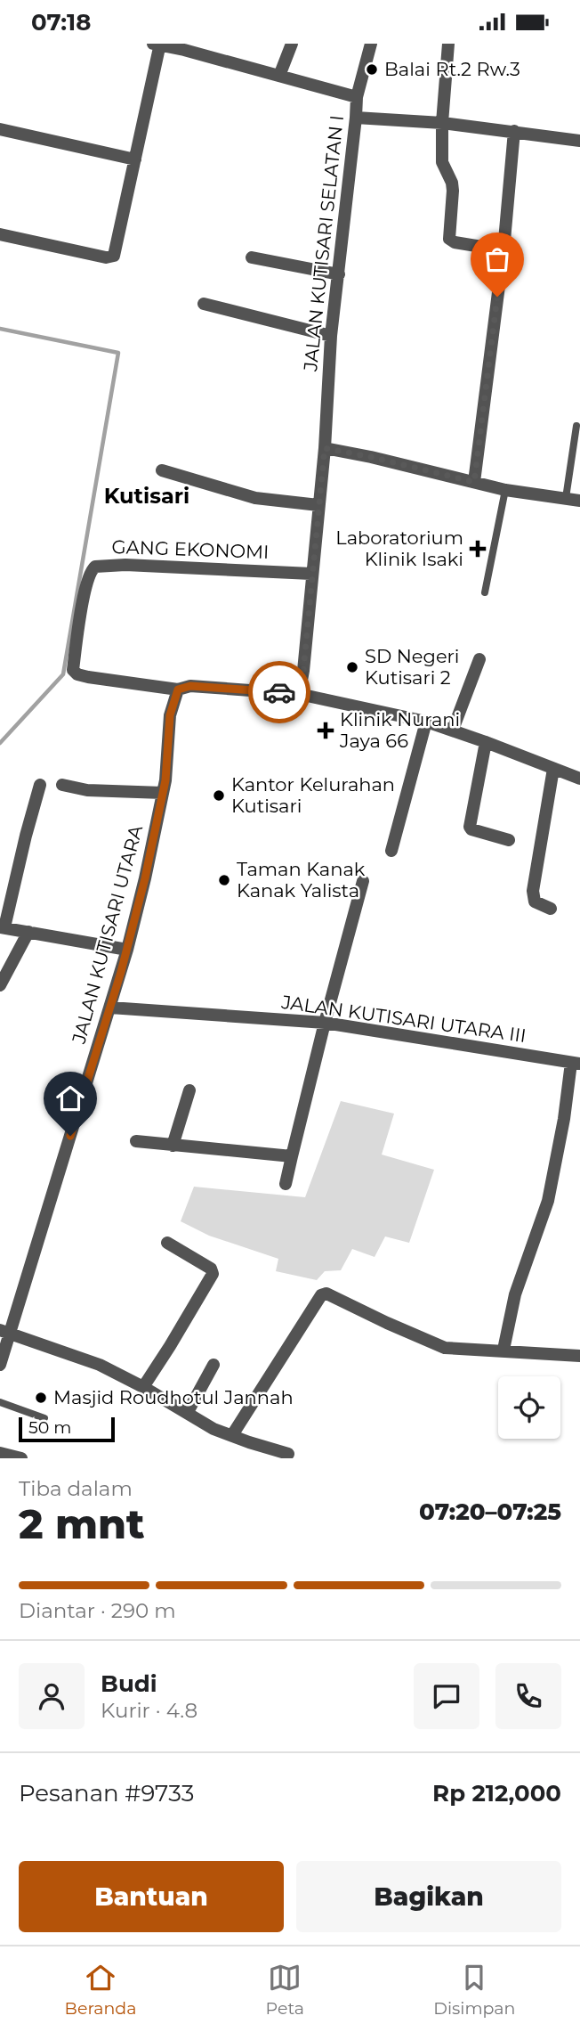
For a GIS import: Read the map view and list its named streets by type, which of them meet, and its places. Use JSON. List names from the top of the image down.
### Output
{
  "streets": {
    "street": [
      "JALAN KUTISARI SELATAN I",
      "GANG EKONOMI",
      "JALAN KUTISARI UTARA",
      "JALAN KUTISARI UTARA III"
    ]
  },
  "crossings": [
    ["JALAN KUTISARI SELATAN I", "GANG EKONOMI"],
    ["GANG EKONOMI", "JALAN KUTISARI UTARA"],
    ["JALAN KUTISARI UTARA", "JALAN KUTISARI UTARA III"]
  ],
  "districts": ["Kutisari"],
  "places": {
    "other": [
      "Balai Rt.2 Rw.3",
      "SD Negeri Kutisari 2",
      "Kantor Kelurahan Kutisari",
      "Taman Kanak Kanak Yalista",
      "Masjid Roudhotul Jannah"
    ],
    "health": ["Laboratorium Klinik Isaki", "Klinik Nurani Jaya 66"]
  },
  "scale_bar": "50 m",
  "page": {
    "status": "07:18",
    "scale": "50 m",
    "heading": ["2 mnt", "Tiba dalam", "07:20–07:25"],
    "panel": [
      "Budi",
      "Kurir · 4.8",
      "Pesanan #9733",
      "Rp 212,000"
    ],
    "bar": "Diantar · 290 m",
    "buttons": ["Bantuan", "Bagikan"],
    "tabs": ["Beranda", "Peta", "Disimpan"]
  }
}
